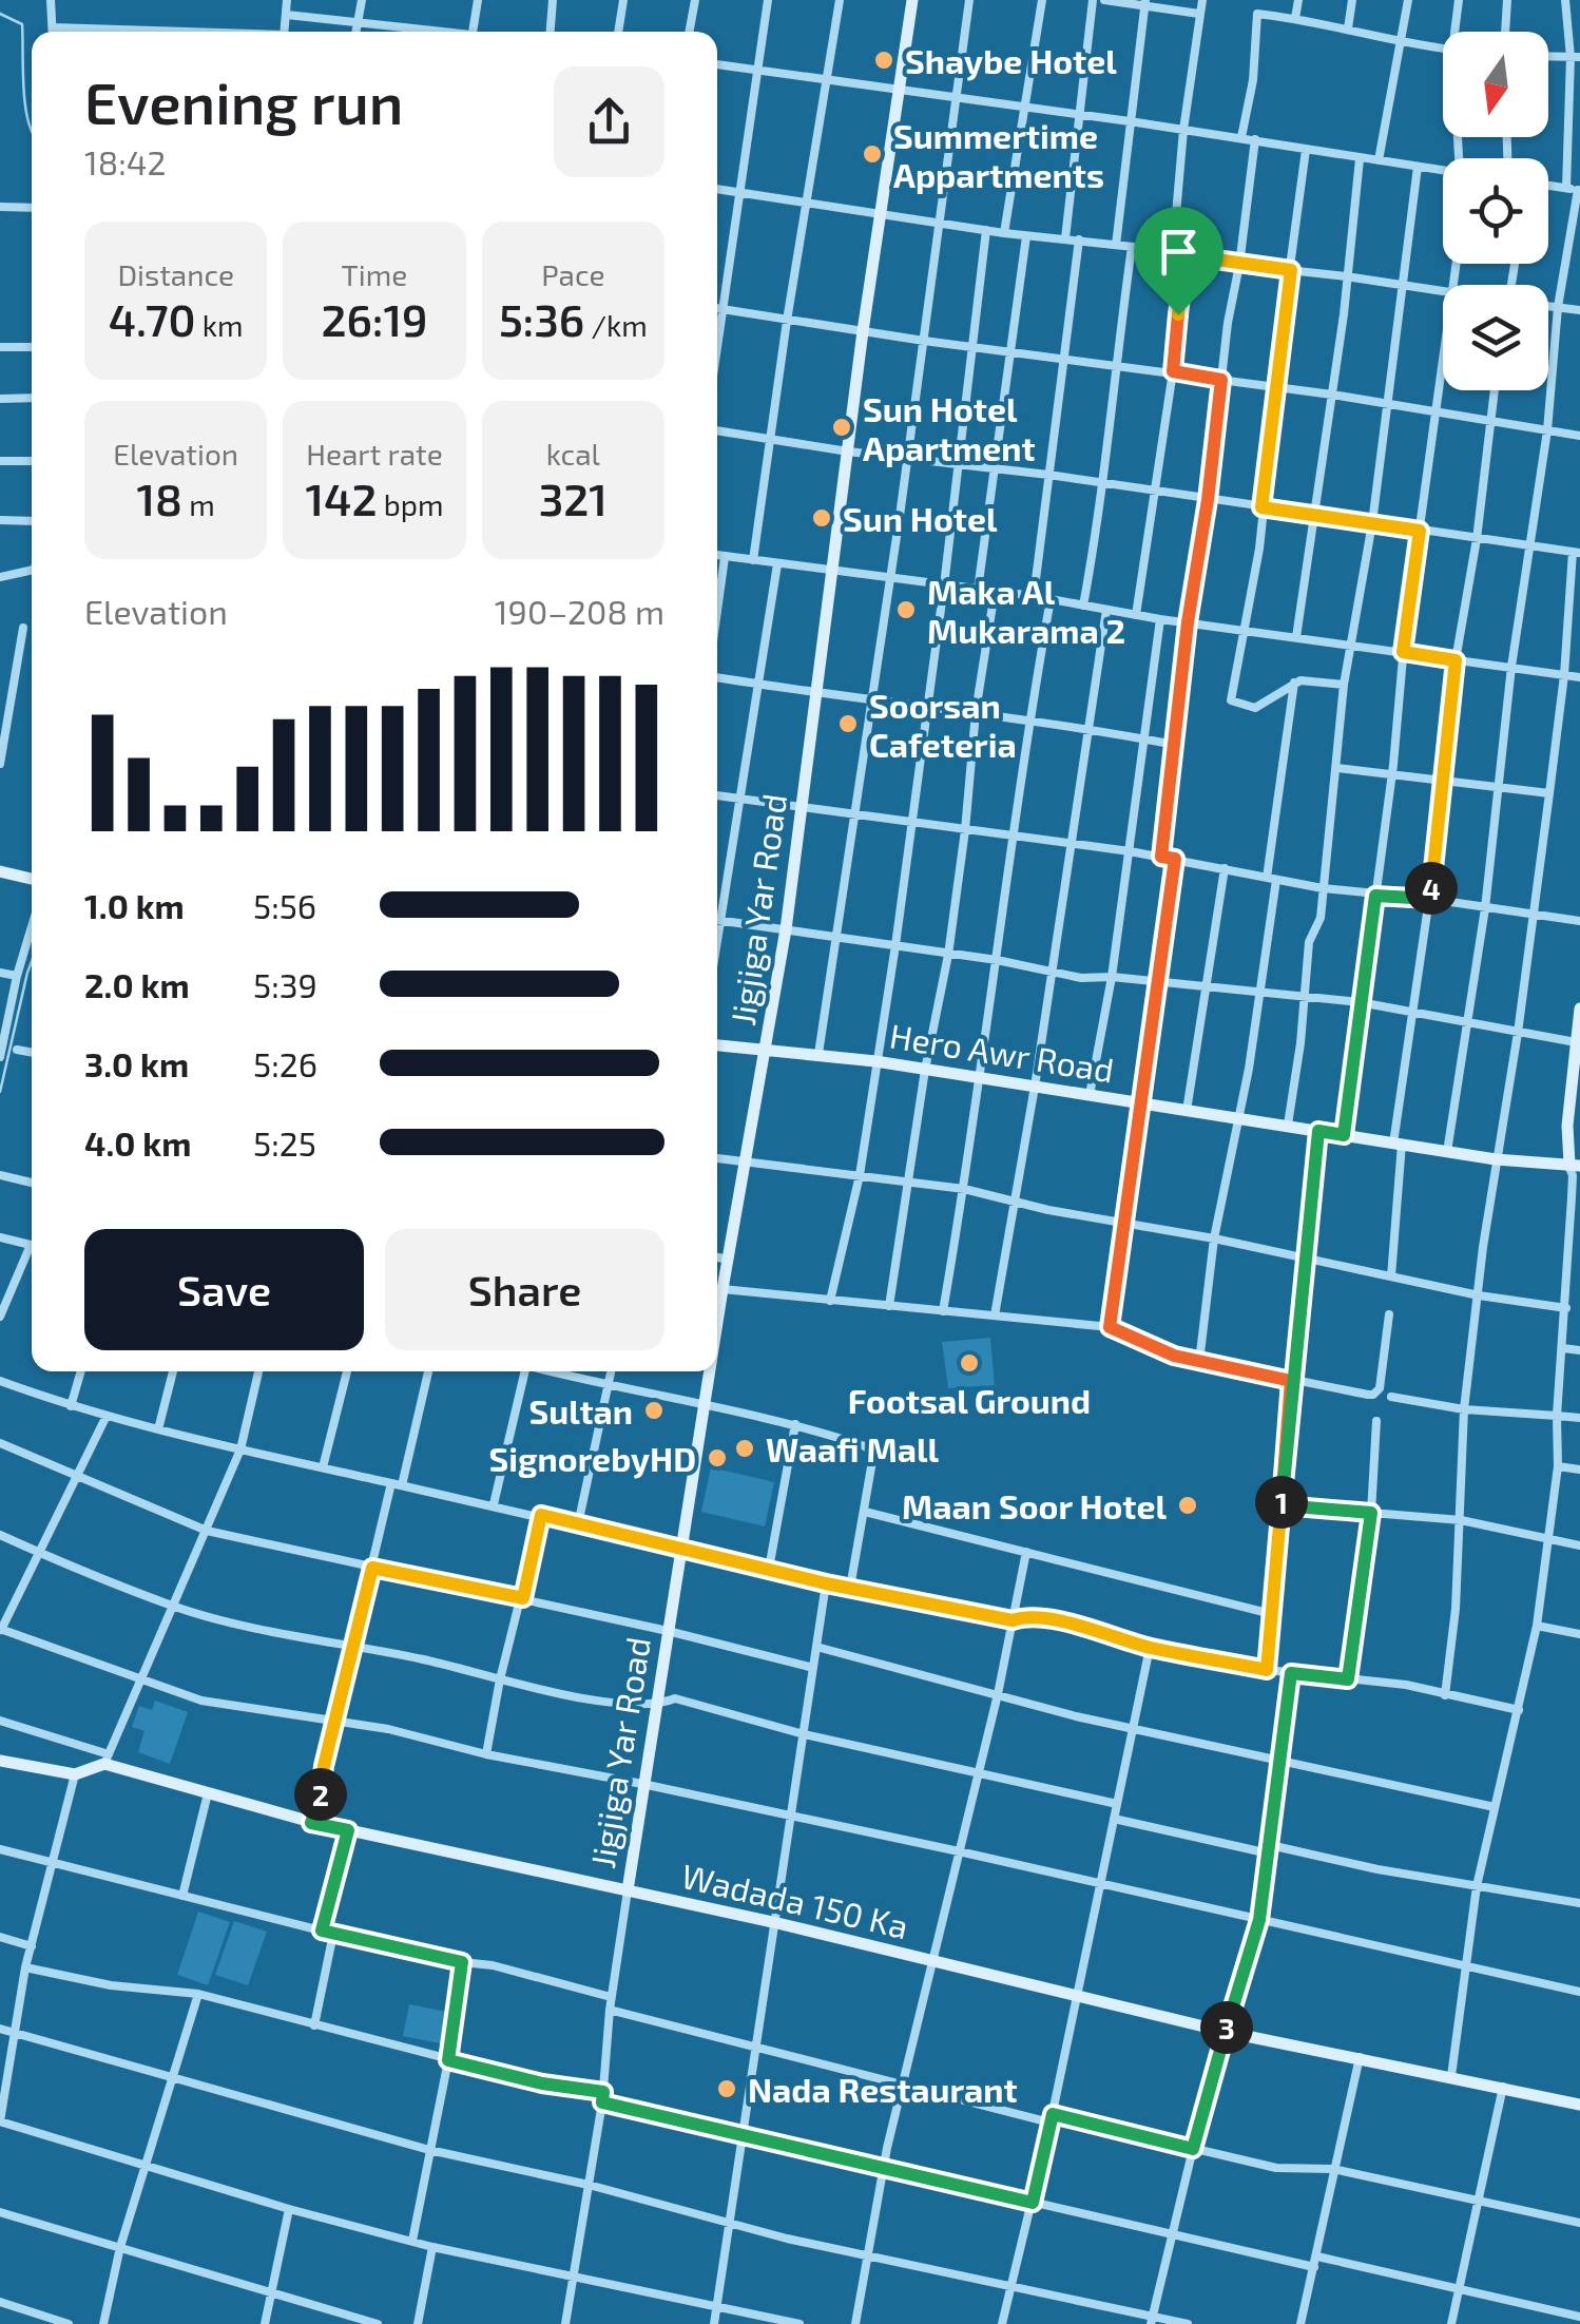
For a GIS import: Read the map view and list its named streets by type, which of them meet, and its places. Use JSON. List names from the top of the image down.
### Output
{
  "streets": {
    "street": ["Jigjiga Yar Road", "Hero Awr Road", "Wadada 150 Ka"]
  },
  "crossings": [
    ["Jigjiga Yar Road", "Hero Awr Road"],
    ["Jigjiga Yar Road", "Wadada 150 Ka"]
  ],
  "places": [
    "Shaybe Hotel",
    "Summertime Appartments",
    "Sun Hotel Apartment",
    "Sun Hotel",
    "Maka Al Mukarama 2",
    "Soorsan Cafeteria",
    "Footsal Ground",
    "Sultan",
    "Waafi Mall",
    "SignorebyHD",
    "Maan Soor Hotel",
    "Nada Restaurant"
  ],
  "north": "bottom",
  "page": {
    "heading": ["Evening run", "18:42"],
    "stats": [
      ["Distance", "4.70 km"],
      ["Time", "26:19"],
      ["Pace", "5:36 /km"],
      ["Elevation", "18 m"],
      ["Heart rate", "142 bpm"],
      ["kcal", "321"]
    ],
    "chart": ["Elevation", "190–208 m"],
    "pins": [
      "4",
      "1",
      "2",
      "3"
    ],
    "list": [
      {
        "name": "1.0 km",
        "note": "5:56"
      },
      {
        "name": "2.0 km",
        "note": "5:39"
      },
      {
        "name": "3.0 km",
        "note": "5:26"
      },
      {
        "name": "4.0 km",
        "note": "5:25"
      }
    ],
    "buttons": ["Save", "Share"]
  }
}
